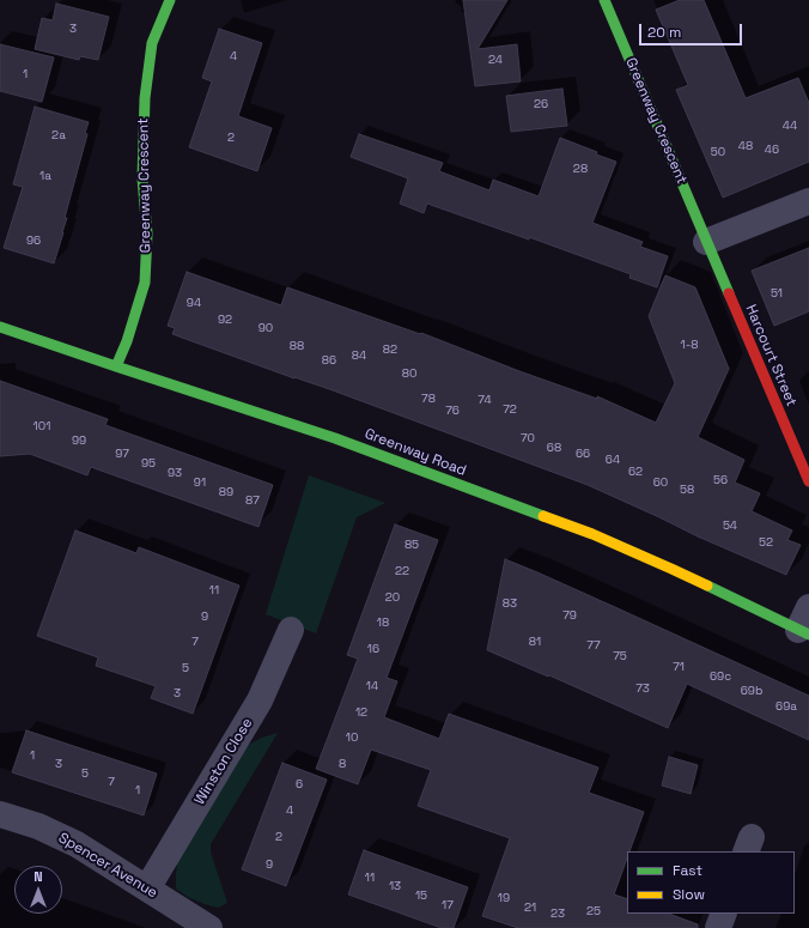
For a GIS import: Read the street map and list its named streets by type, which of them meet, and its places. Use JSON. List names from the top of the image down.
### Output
{
  "streets": {
    "street": [
      "Greenway Crescent",
      "Harcourt Street",
      "Greenway Road",
      "Winston Close",
      "Spencer Avenue"
    ]
  },
  "crossings": [
    ["Greenway Crescent", "Harcourt Street"],
    ["Greenway Crescent", "Greenway Road"],
    ["Winston Close", "Spencer Avenue"]
  ],
  "house_numbers": [
    "3",
    "4",
    "24",
    "1",
    "26",
    "44",
    "2a",
    "2",
    "48",
    "46",
    "50",
    "28",
    "1a",
    "96",
    "51",
    "94",
    "92",
    "90",
    "1-8",
    "88",
    "82",
    "84",
    "86",
    "80",
    "78",
    "74",
    "72",
    "76",
    "101",
    "70",
    "99",
    "68",
    "97",
    "66",
    "64",
    "95",
    "62",
    "93",
    "56",
    "91",
    "60",
    "58",
    "89",
    "87",
    "54",
    "52",
    "85",
    "22",
    "11",
    "20",
    "83",
    "79",
    "9",
    "18",
    "7",
    "81",
    "77",
    "16",
    "75",
    "71",
    "5",
    "69c",
    "14",
    "73",
    "69b",
    "3",
    "69a",
    "12",
    "10",
    "1",
    "3",
    "8",
    "5",
    "7",
    "6",
    "1",
    "4",
    "2",
    "9",
    "11",
    "13",
    "15",
    "19",
    "17",
    "21",
    "25",
    "23"
  ],
  "legend": ["Fast", "Slow"],
  "scale_bar": "20 m",
  "north": "top"
}
